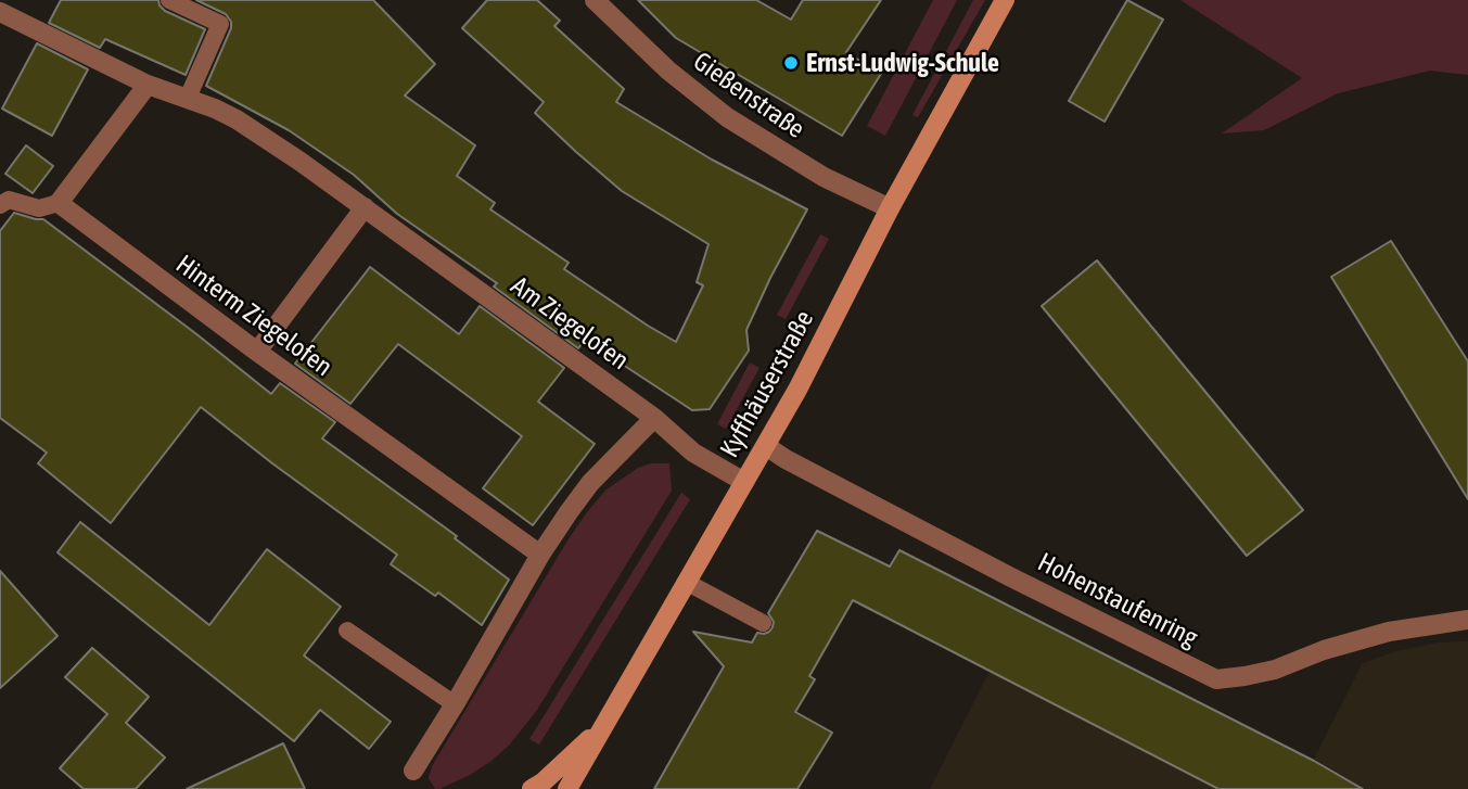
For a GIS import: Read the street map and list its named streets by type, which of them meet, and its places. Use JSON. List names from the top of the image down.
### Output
{
  "streets": {
    "main road": ["Kyffhäuserstraße"],
    "street": [
      "Gießenstraße",
      "Hinterm Ziegelofen",
      "Am Ziegelofen",
      "Hohenstaufenring"
    ]
  },
  "crossings": [
    ["Gießenstraße", "Kyffhäuserstraße"],
    ["Am Ziegelofen", "Kyffhäuserstraße"],
    ["Kyffhäuserstraße", "Hohenstaufenring"]
  ],
  "places": ["Ernst-Ludwig-Schule"]
}
